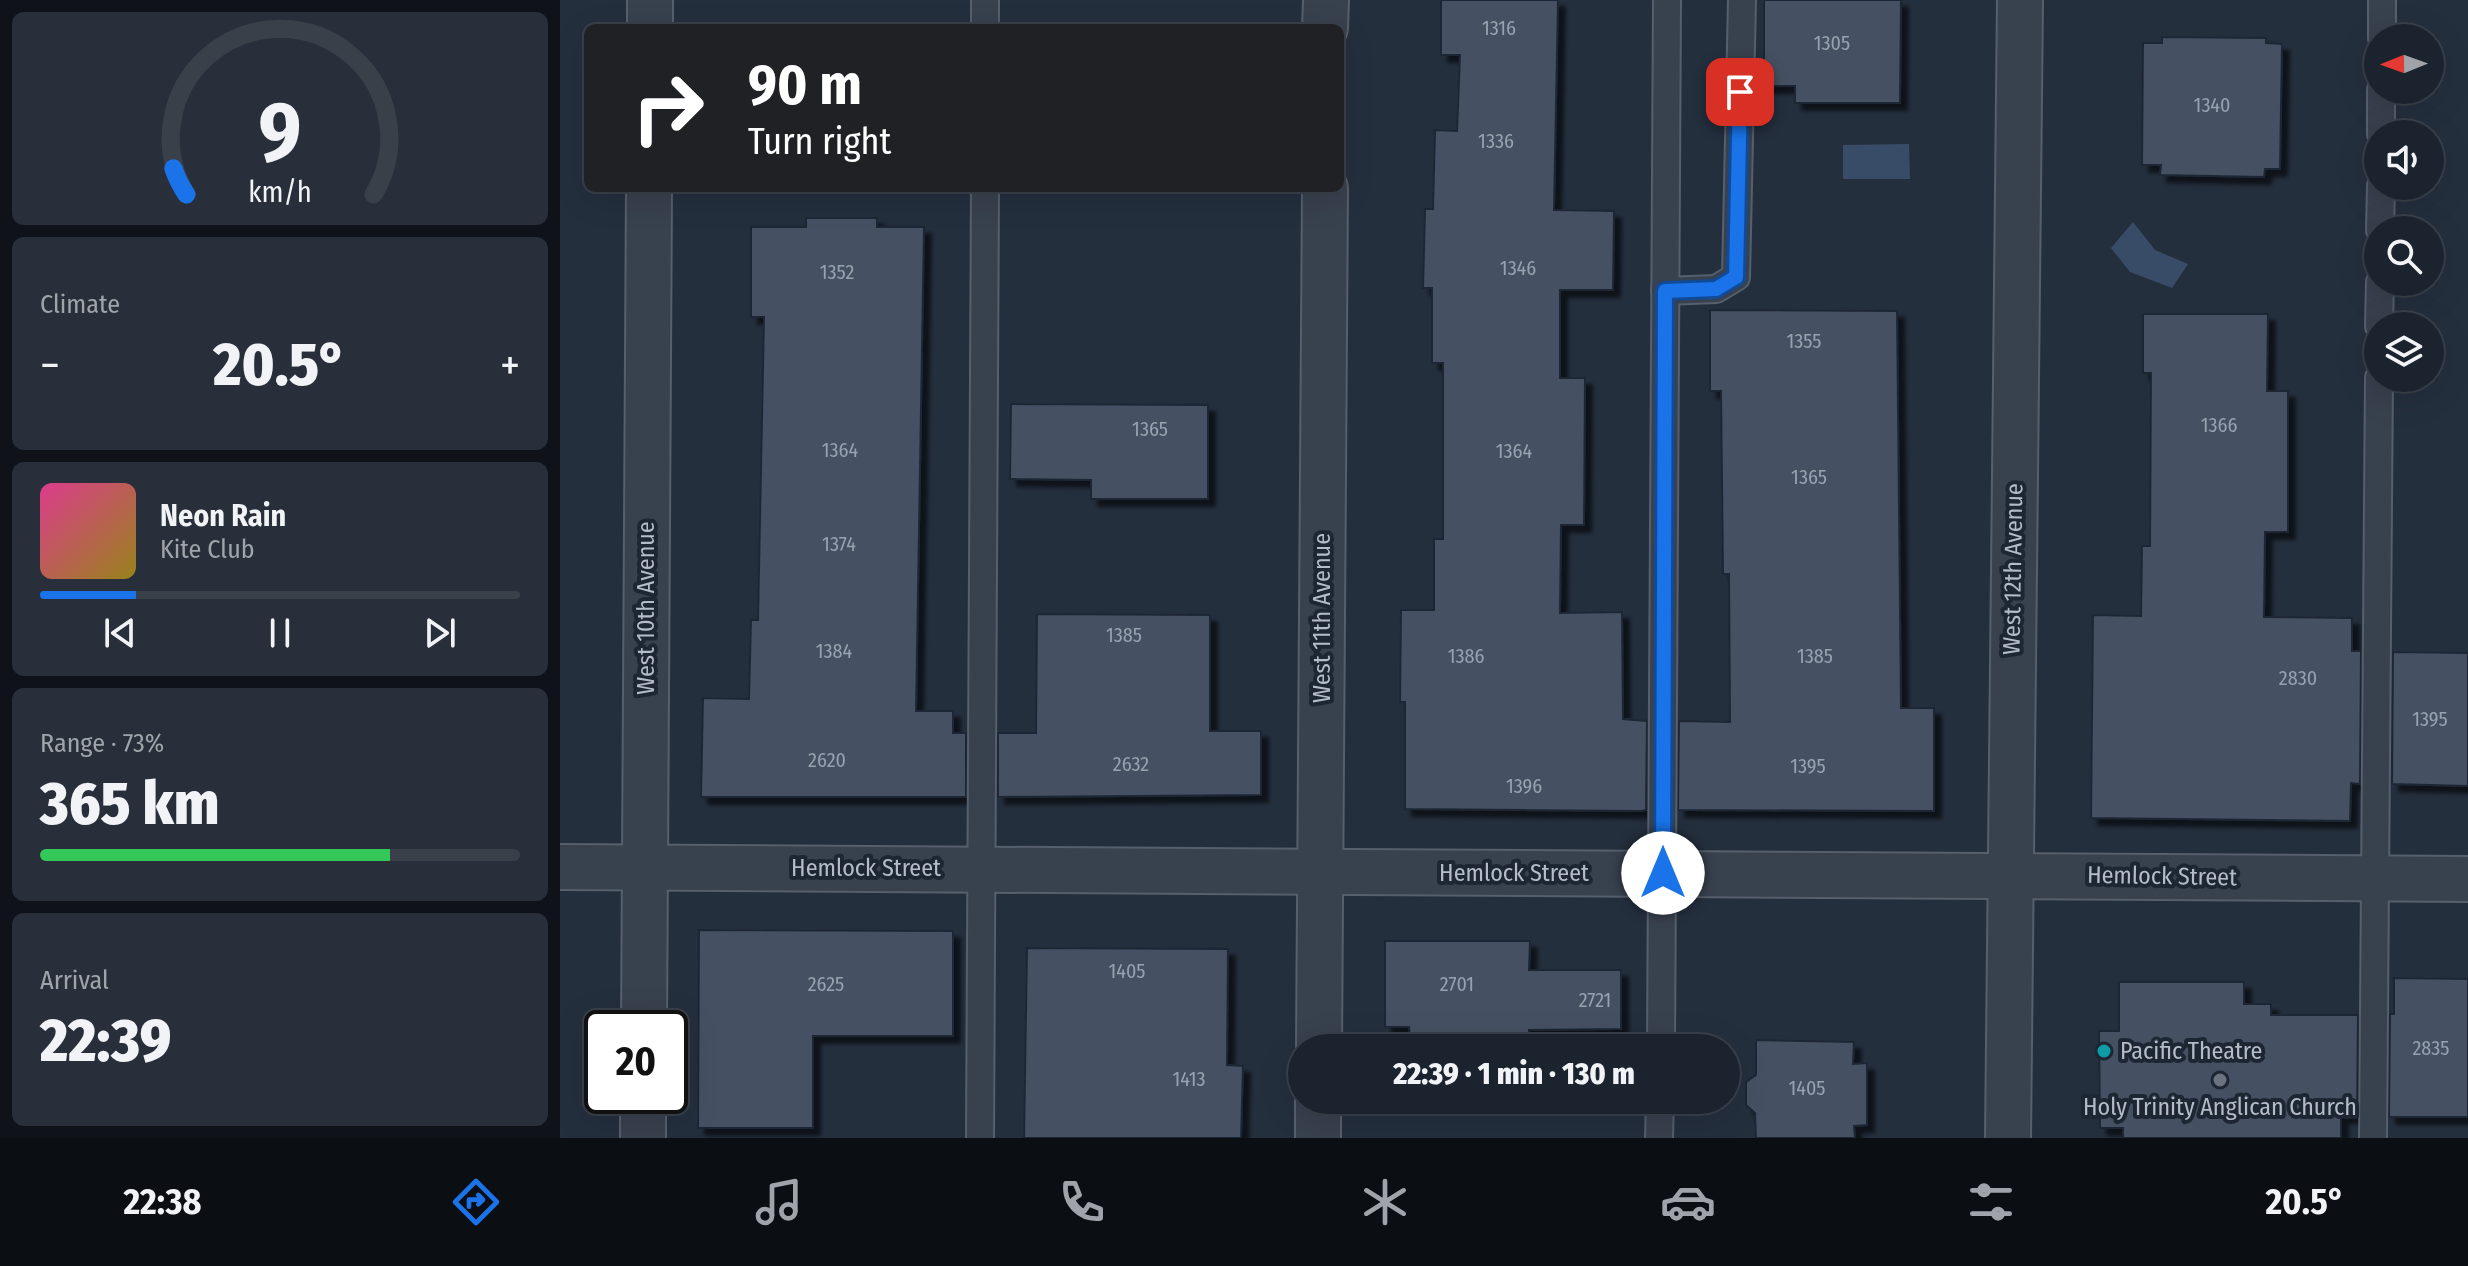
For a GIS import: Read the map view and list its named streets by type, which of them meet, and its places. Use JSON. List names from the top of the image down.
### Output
{
  "streets": {
    "street": [
      "West 12th Avenue",
      "West 10th Avenue",
      "West 11th Avenue",
      "Hemlock Street"
    ]
  },
  "crossings": [
    ["West 12th Avenue", "Hemlock Street"],
    ["West 10th Avenue", "Hemlock Street"],
    ["West 11th Avenue", "Hemlock Street"]
  ],
  "places": ["Pacific Theatre", "Holy Trinity Anglican Church"],
  "house_numbers": [
    "1316",
    "1305",
    "1340",
    "1336",
    "1346",
    "1352",
    "1355",
    "1366",
    "1365",
    "1364",
    "1364",
    "1365",
    "1374",
    "1385",
    "1384",
    "1386",
    "1385",
    "2830",
    "1395",
    "2620",
    "2632",
    "1395",
    "1396",
    "1405",
    "2625",
    "2701",
    "2721",
    "2835",
    "1413",
    "1405"
  ],
  "north": "left",
  "page": {
    "turn": ["90 m", "Turn right"],
    "tile": [
      "Climate",
      ["Range · 73%", "365 km"],
      ["Arrival", "22:39"]
    ],
    "heat": ["−", "20.5°", "+"],
    "song": ["Neon Rain", "Kite Club"],
    "limit": "20",
    "trip": "22:39 · 1 min · 130 m",
    "tabs": ["22:38", "20.5°"],
    "gauge": ["9", "km/h"]
  }
}
